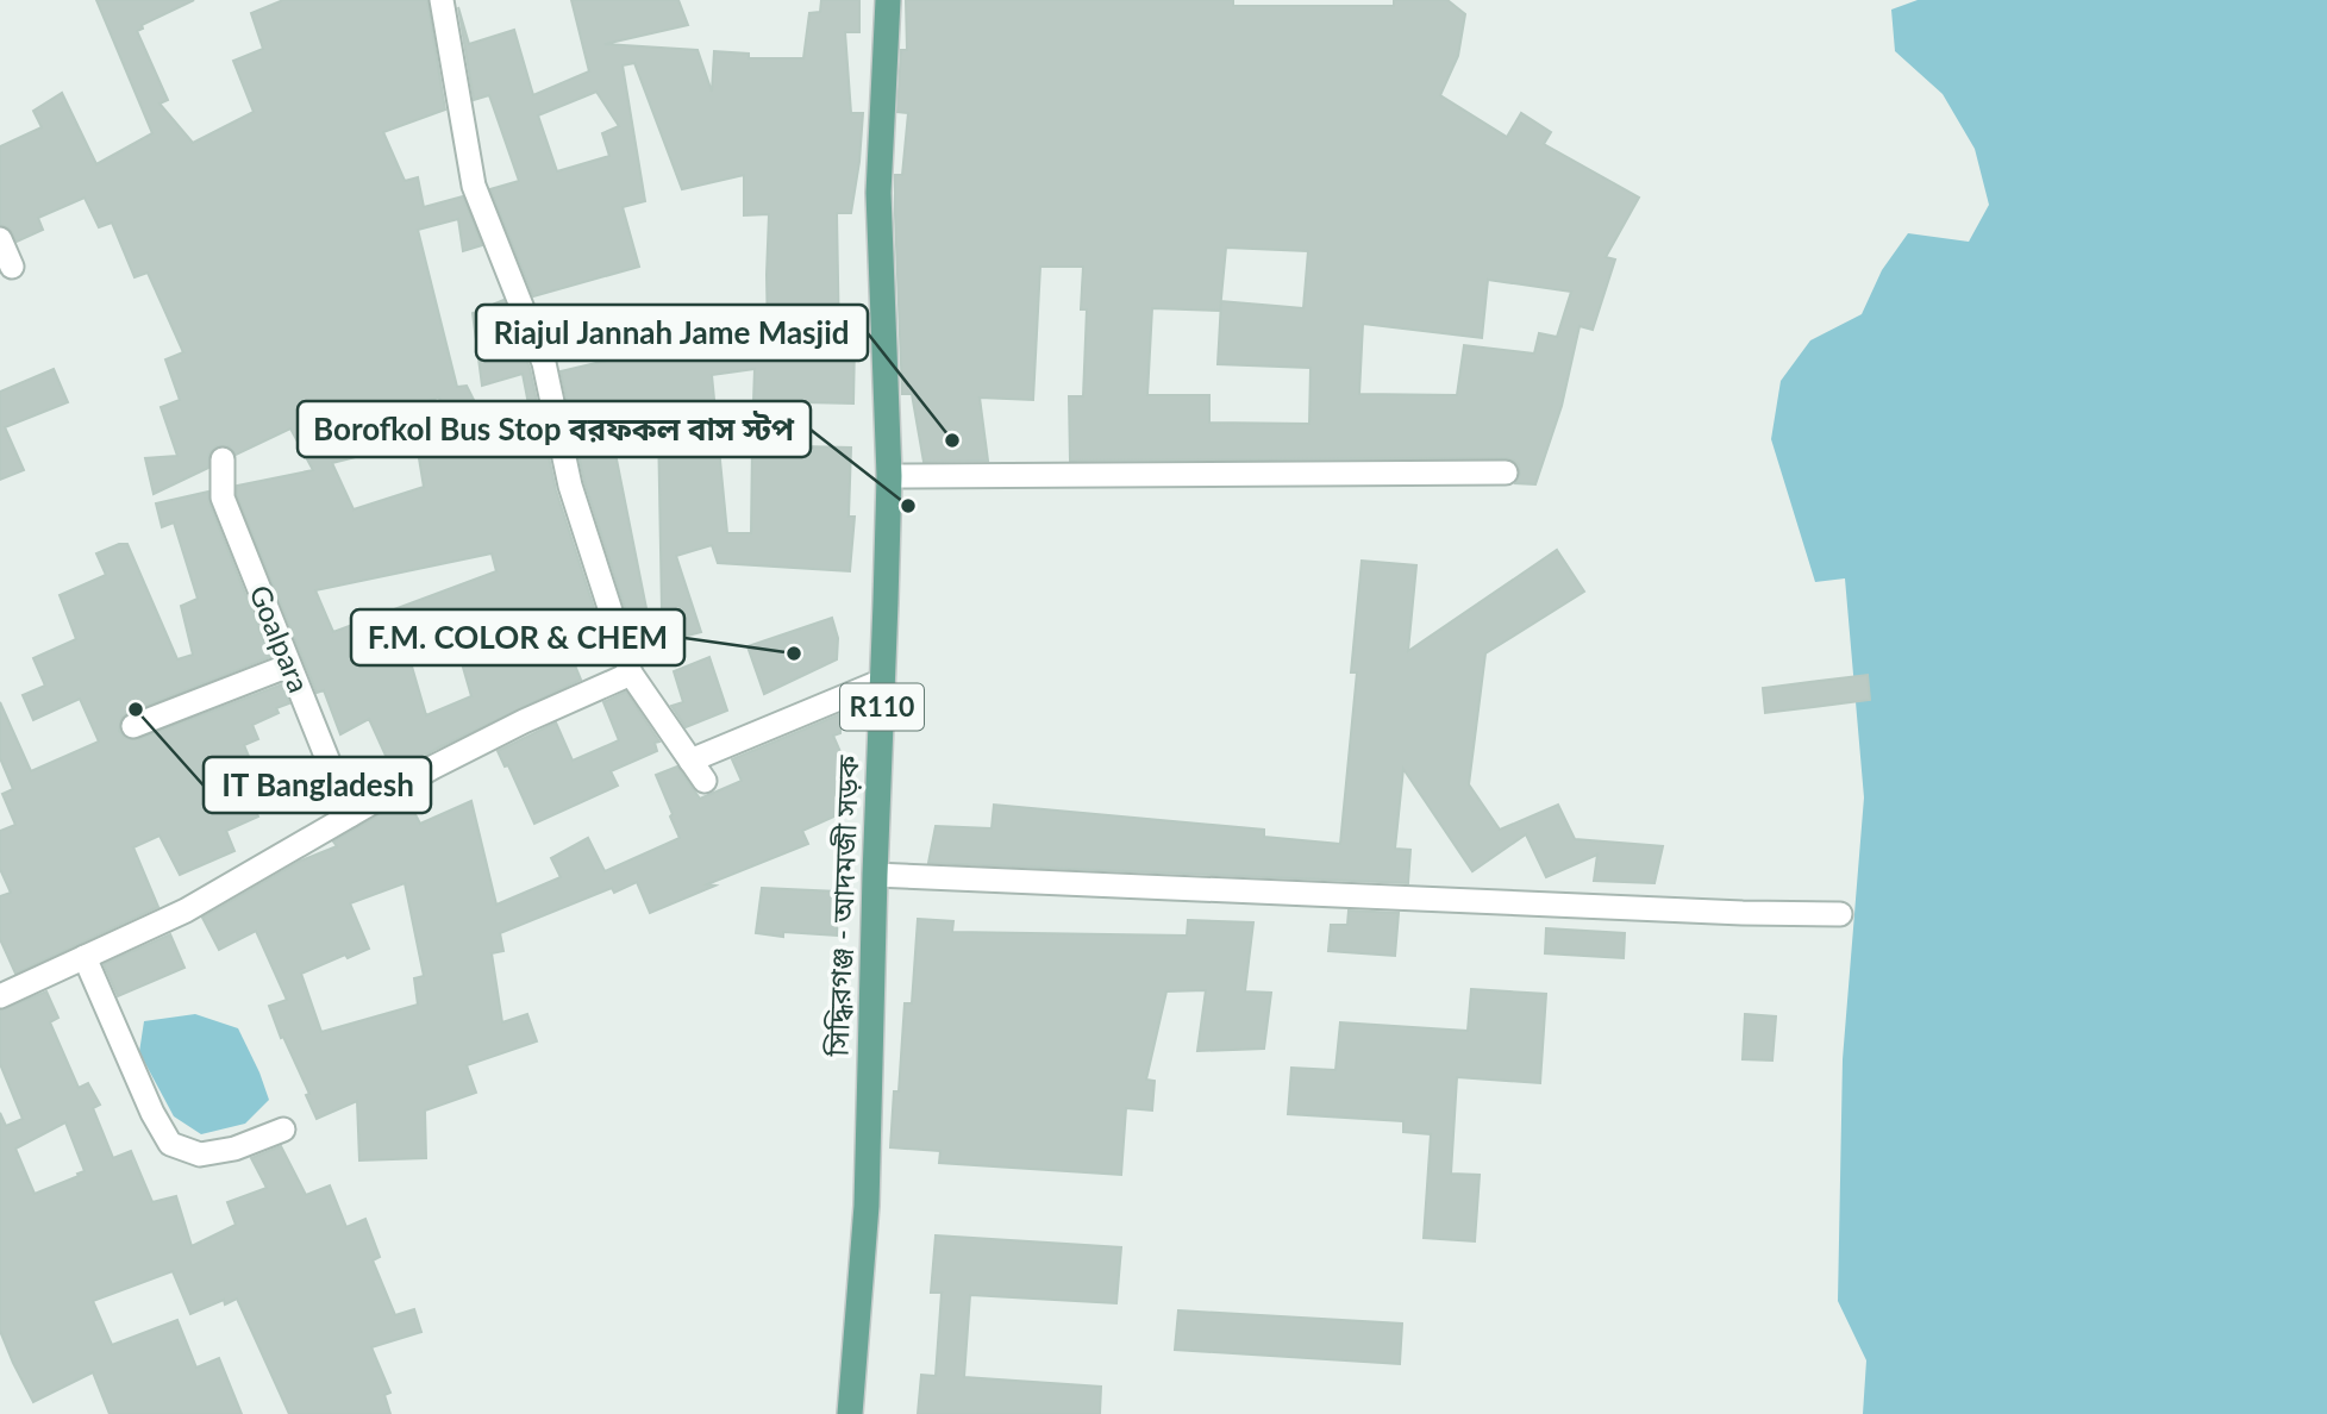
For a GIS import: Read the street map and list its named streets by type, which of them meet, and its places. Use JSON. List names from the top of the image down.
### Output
{
  "streets": {
    "main road": ["R110", "সিদ্ধিরগঞ্জ - আদমজী সড়ক"],
    "street": ["Goalpara"]
  },
  "places": [
    "Riajul Jannah Jame Masjid",
    "Borofkol Bus Stop বরফকল বাস স্টপ",
    "F.M. COLOR & CHEM",
    "IT Bangladesh"
  ]
}
